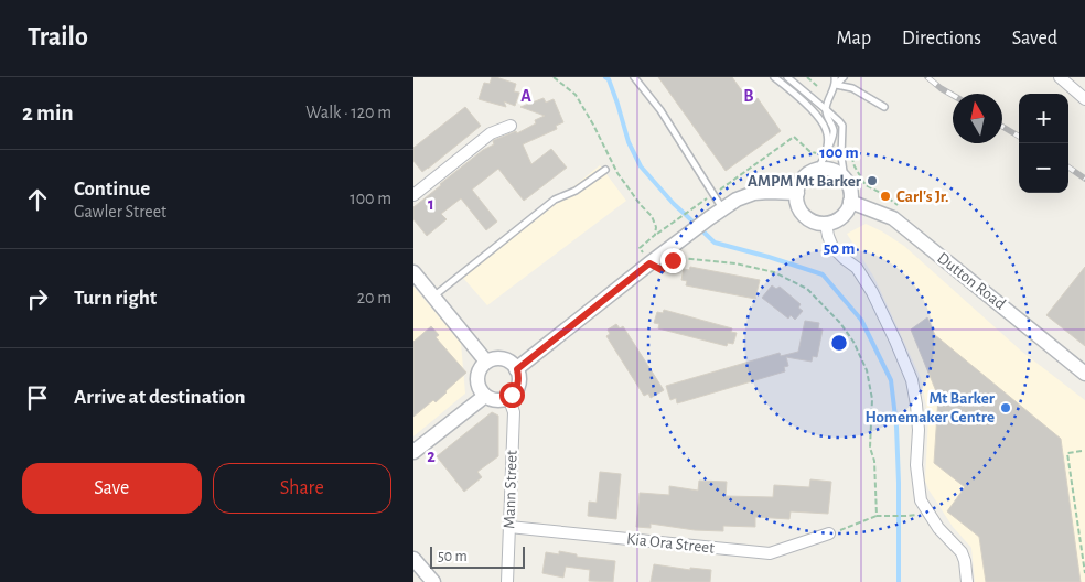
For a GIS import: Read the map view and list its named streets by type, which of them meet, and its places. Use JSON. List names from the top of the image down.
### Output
{
  "streets": {
    "street": ["Dutton Road", "Mann Street", "Kia Ora Street"]
  },
  "crossings": [
    ["Mann Street", "Kia Ora Street"]
  ],
  "places": ["AMPM Mt Barker", "Carl's Jr.", "Mt Barker Homemaker Centre"],
  "scale_bar": "50 m",
  "north": "top",
  "page": {
    "header": "Trailo",
    "nav": ["Map", "Directions", "Saved"],
    "heading": ["2 min", "Walk · 120 m"],
    "map_buttons": ["+", "−"],
    "list": [
      ["Continue", "Gawler Street", "100 m"],
      ["Turn right", "20 m"],
      "Arrive at destination"
    ],
    "buttons": ["Save", "Share"],
    "scale": "50 m"
  },
  "grid": {
    "columns": ["A", "B"],
    "rows": ["1", "2"]
  },
  "rings": ["100 m", "50 m"]
}
